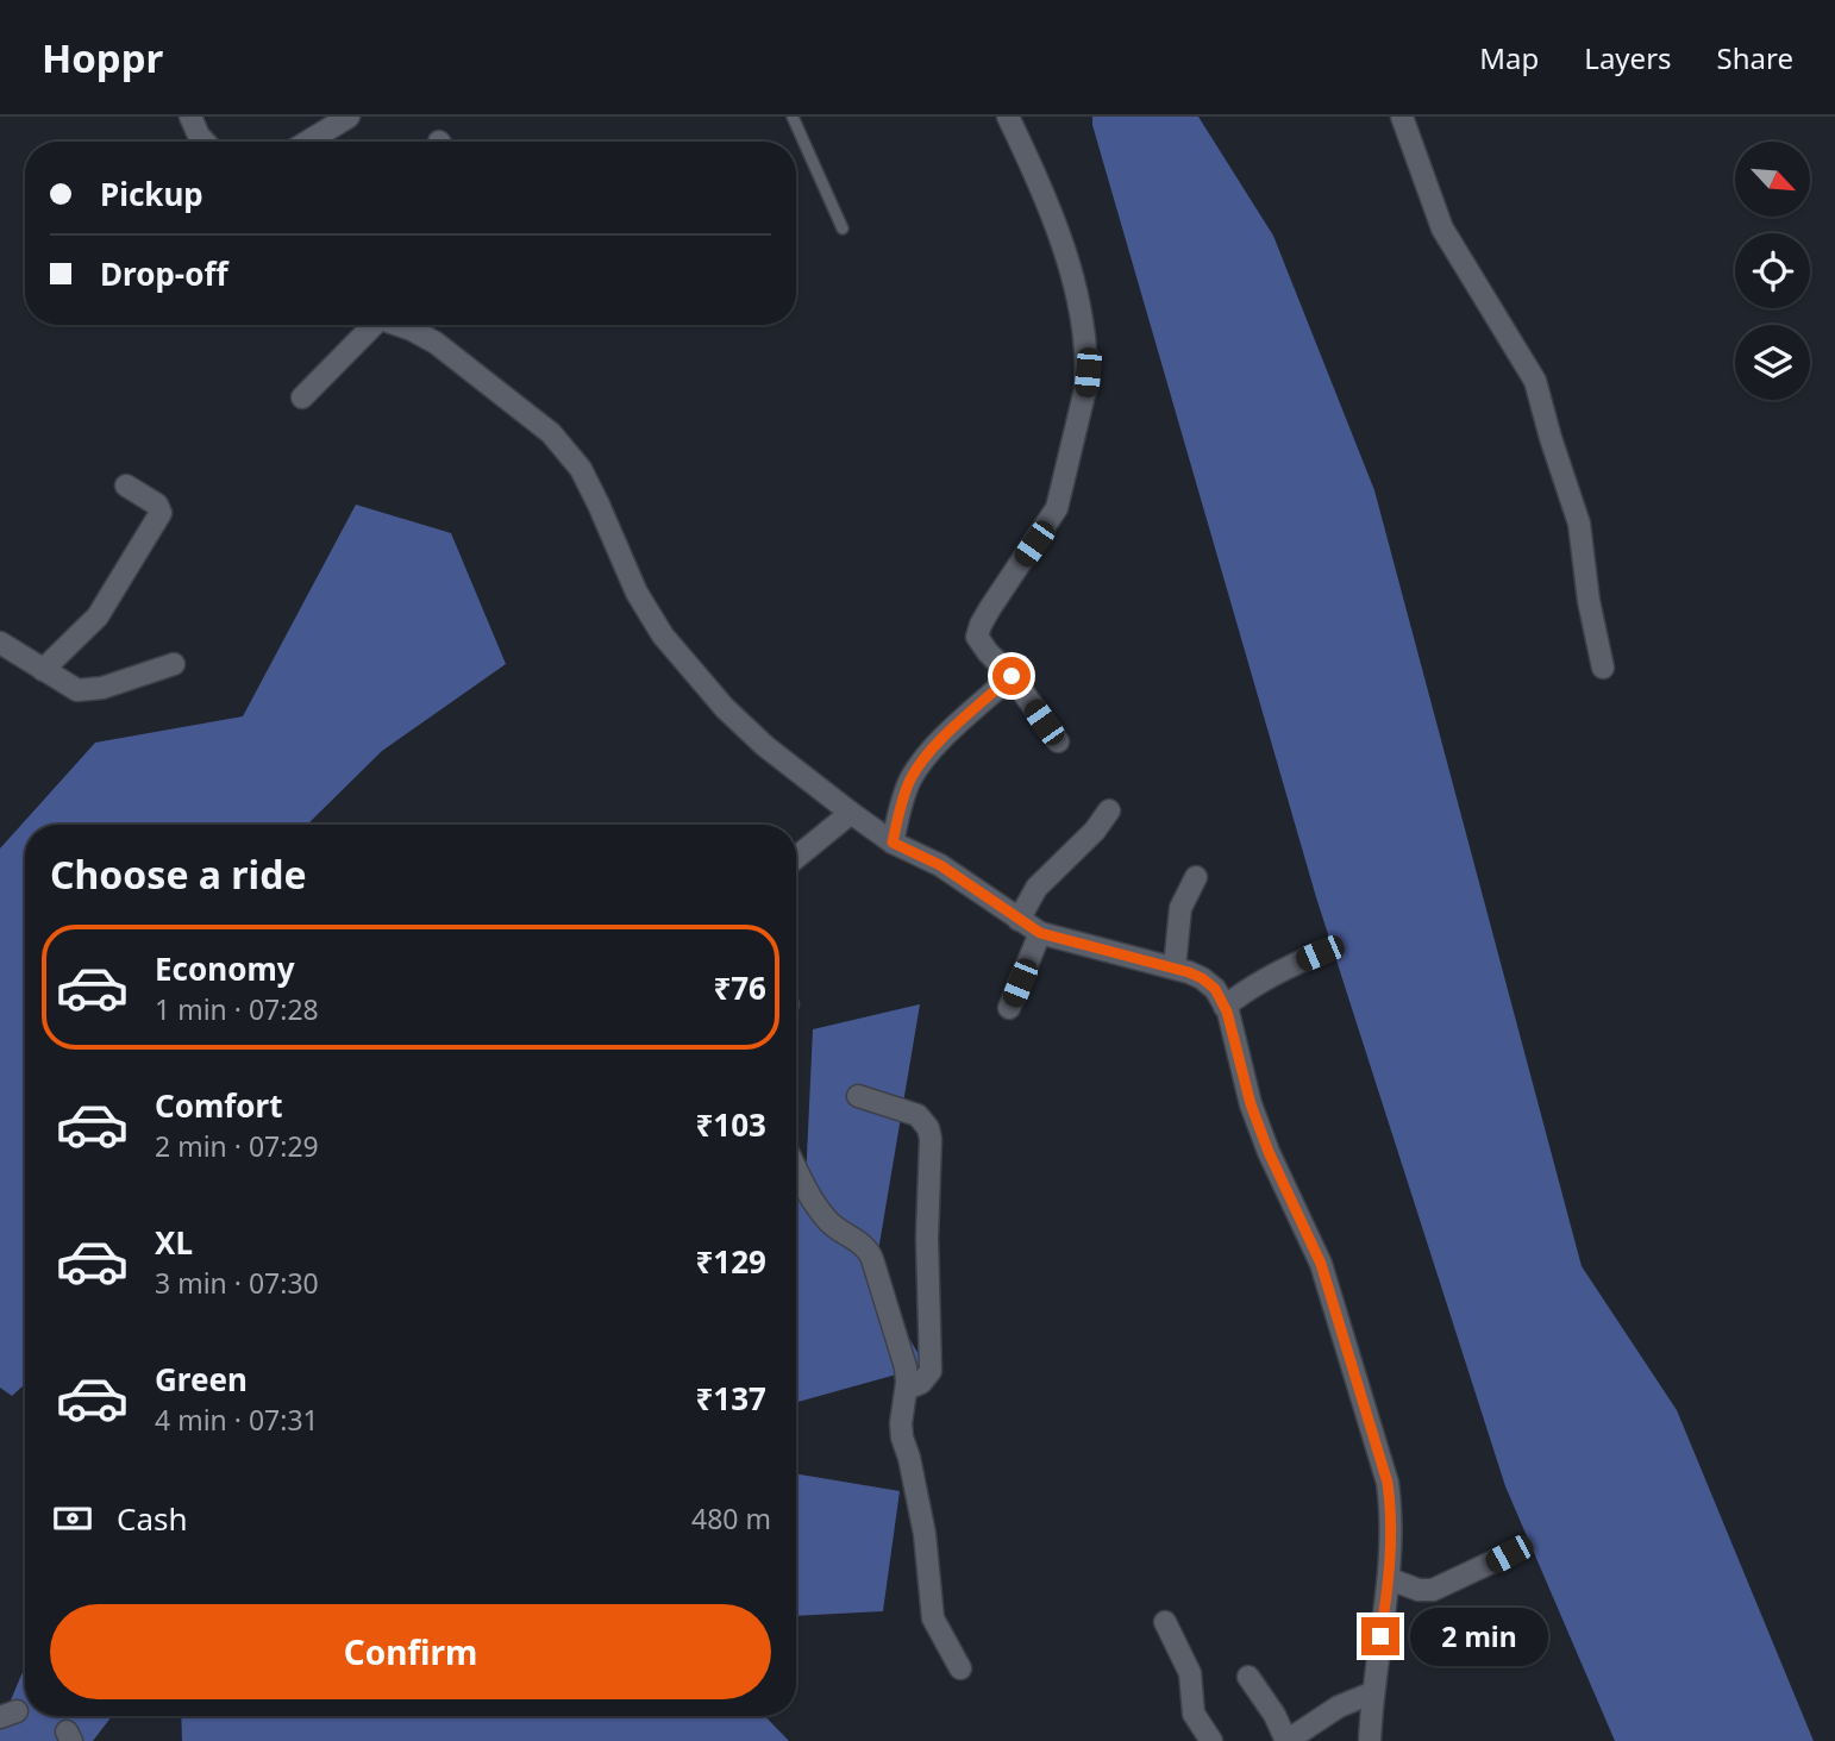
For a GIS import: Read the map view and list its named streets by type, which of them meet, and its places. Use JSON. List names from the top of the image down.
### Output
{
  "north": "bottom right",
  "page": {
    "header": "Hoppr",
    "nav": ["Map", "Layers", "Share"],
    "banner": ["Pickup", "Drop-off"],
    "heading": "Choose a ride",
    "list": [
      {
        "name": "Economy",
        "note": "1 min · 07:28",
        "value": "₹76"
      },
      {
        "name": "Comfort",
        "note": "2 min · 07:29",
        "value": "₹103"
      },
      {
        "name": "XL",
        "note": "3 min · 07:30",
        "value": "₹129"
      },
      {
        "name": "Green",
        "note": "4 min · 07:31",
        "value": "₹137"
      }
    ],
    "pay": ["Cash", "480 m"],
    "buttons": "Confirm",
    "bubble": "2 min"
  }
}
